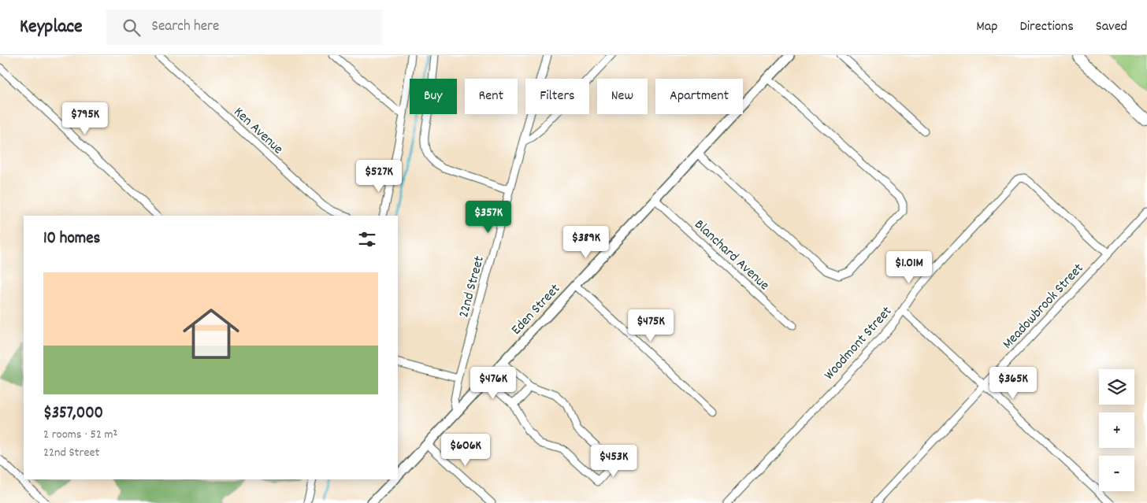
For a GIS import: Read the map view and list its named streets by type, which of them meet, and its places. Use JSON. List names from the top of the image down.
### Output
{
  "streets": {
    "street": [
      "Ken Avenue",
      "Blanchard Avenue",
      "22nd Street",
      "Meadowbrook Street",
      "Eden Street",
      "Woodmont Street"
    ]
  },
  "crossings": [
    ["Blanchard Avenue", "Eden Street"],
    ["22nd Street", "Eden Street"],
    ["Meadowbrook Street", "Woodmont Street"]
  ],
  "page": {
    "header": "Keyplace",
    "search": "Search here",
    "nav": ["Map", "Directions", "Saved"],
    "chip": [
      "Buy",
      "Rent",
      "Filters",
      "New",
      "Apartment"
    ],
    "price": [
      "$795K",
      "$527K",
      "$357K",
      "$389K",
      "$1.01M",
      "$475K",
      "$476K",
      "$365K",
      "$606K",
      "$453K"
    ],
    "heading": "10 homes",
    "list": [
      {
        "name": "$357,000",
        "note": "2 rooms · 52 m² · 22nd Street"
      }
    ],
    "map_buttons": ["+", "−"]
  }
}
